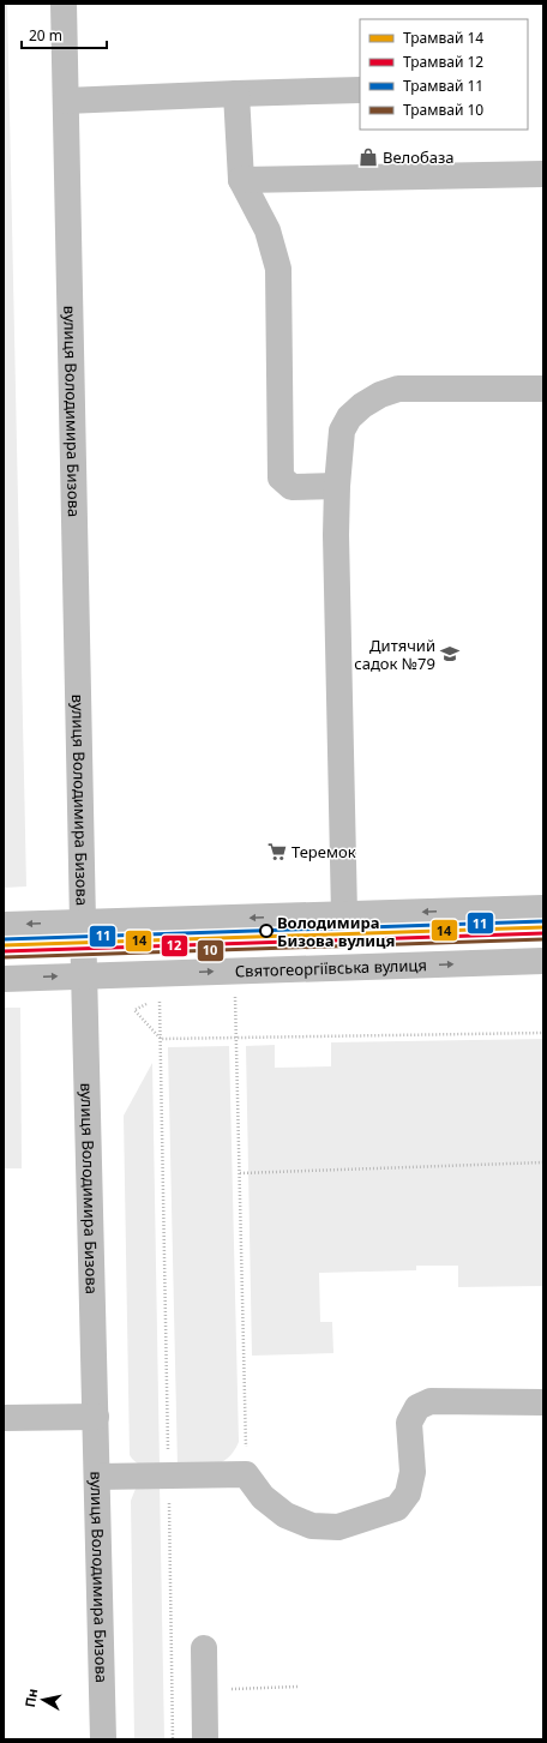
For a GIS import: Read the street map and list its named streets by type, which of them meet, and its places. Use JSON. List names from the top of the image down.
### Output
{
  "streets": {
    "street": ["вулиця Володимира Бизова", "Святогеоргіївська вулиця"]
  },
  "crossings": [
    ["вулиця Володимира Бизова", "Святогеоргіївська вулиця"]
  ],
  "places": {
    "shop": ["Велобаза"],
    "school or university": ["Дитячий садок №79"],
    "supermarket": ["Теремок"],
    "other": ["Володимира Бизова вулиця"]
  },
  "lines": [
    "tram line 11",
    "tram line 14",
    "tram line 12",
    "tram line 10"
  ],
  "legend": [
    "Трамвай 14",
    "Трамвай 12",
    "Трамвай 11",
    "Трамвай 10"
  ],
  "scale_bar": "20 m",
  "north": "left"
}
